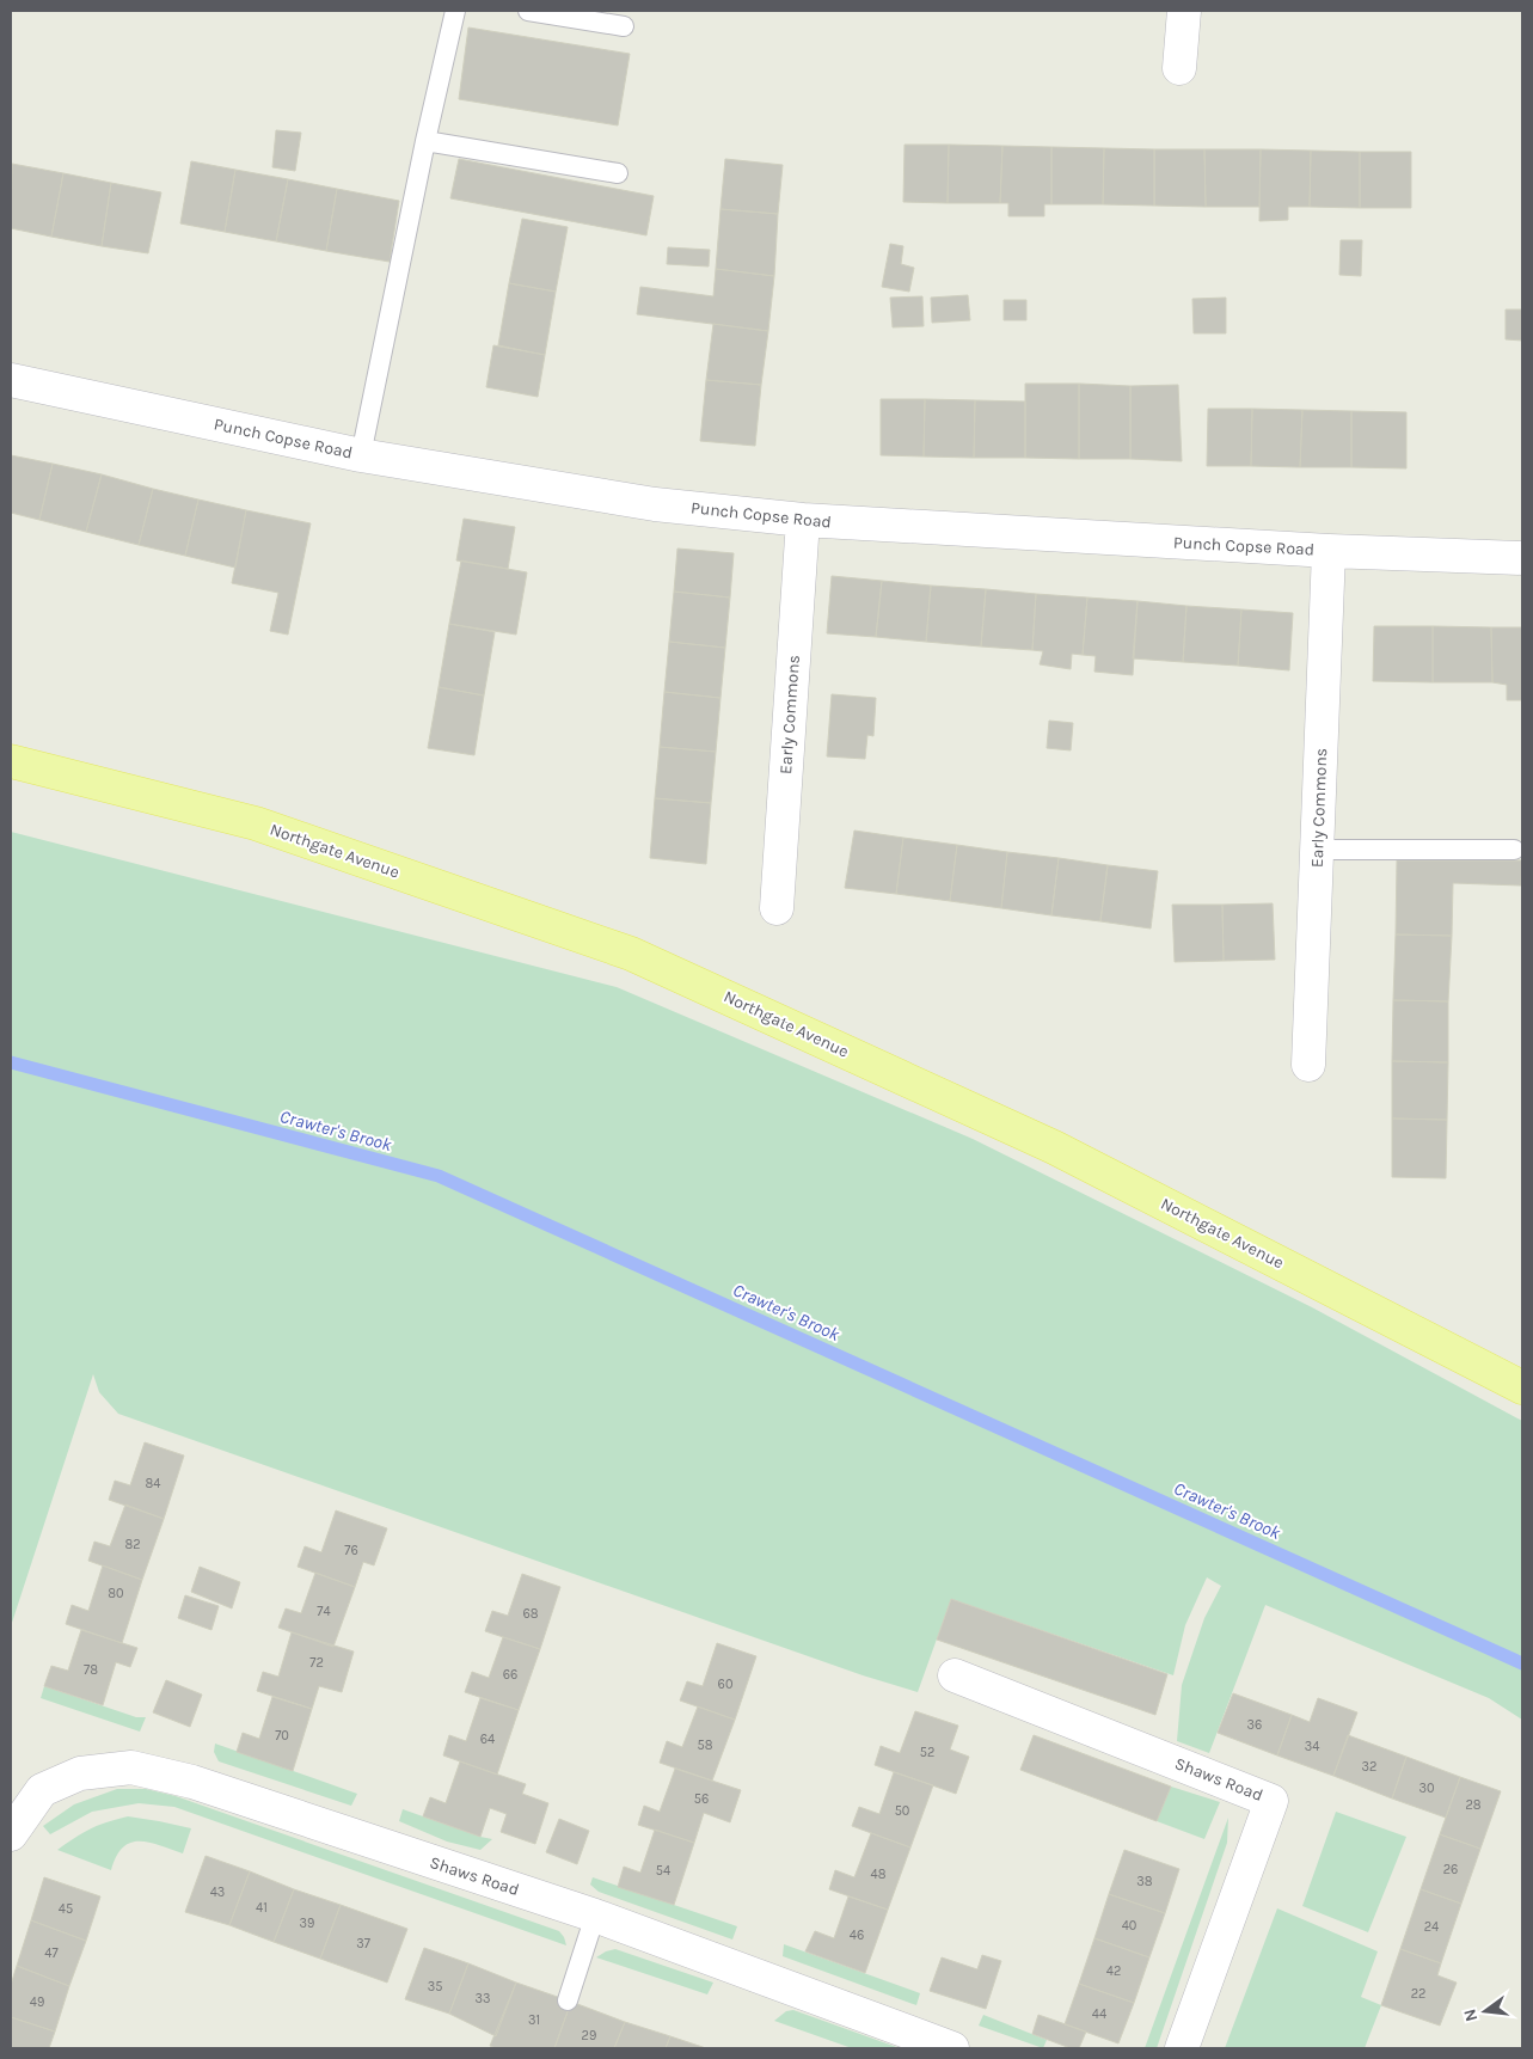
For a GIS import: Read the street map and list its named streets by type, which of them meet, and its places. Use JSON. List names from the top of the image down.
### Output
{
  "streets": {
    "main road": ["Northgate Avenue"],
    "street": ["Punch Copse Road", "Early Commons", "Shaws Road"]
  },
  "crossings": [
    ["Punch Copse Road", "Early Commons"]
  ],
  "water": ["Crawter's Brook"],
  "house_numbers": [
    "84",
    "82",
    "76",
    "80",
    "74",
    "68",
    "72",
    "78",
    "66",
    "60",
    "36",
    "70",
    "64",
    "58",
    "34",
    "52",
    "32",
    "30",
    "56",
    "28",
    "50",
    "26",
    "54",
    "48",
    "38",
    "43",
    "41",
    "45",
    "39",
    "40",
    "24",
    "46",
    "37",
    "47",
    "42",
    "35",
    "22",
    "33",
    "49",
    "44",
    "31",
    "29"
  ],
  "north": "left"
}
